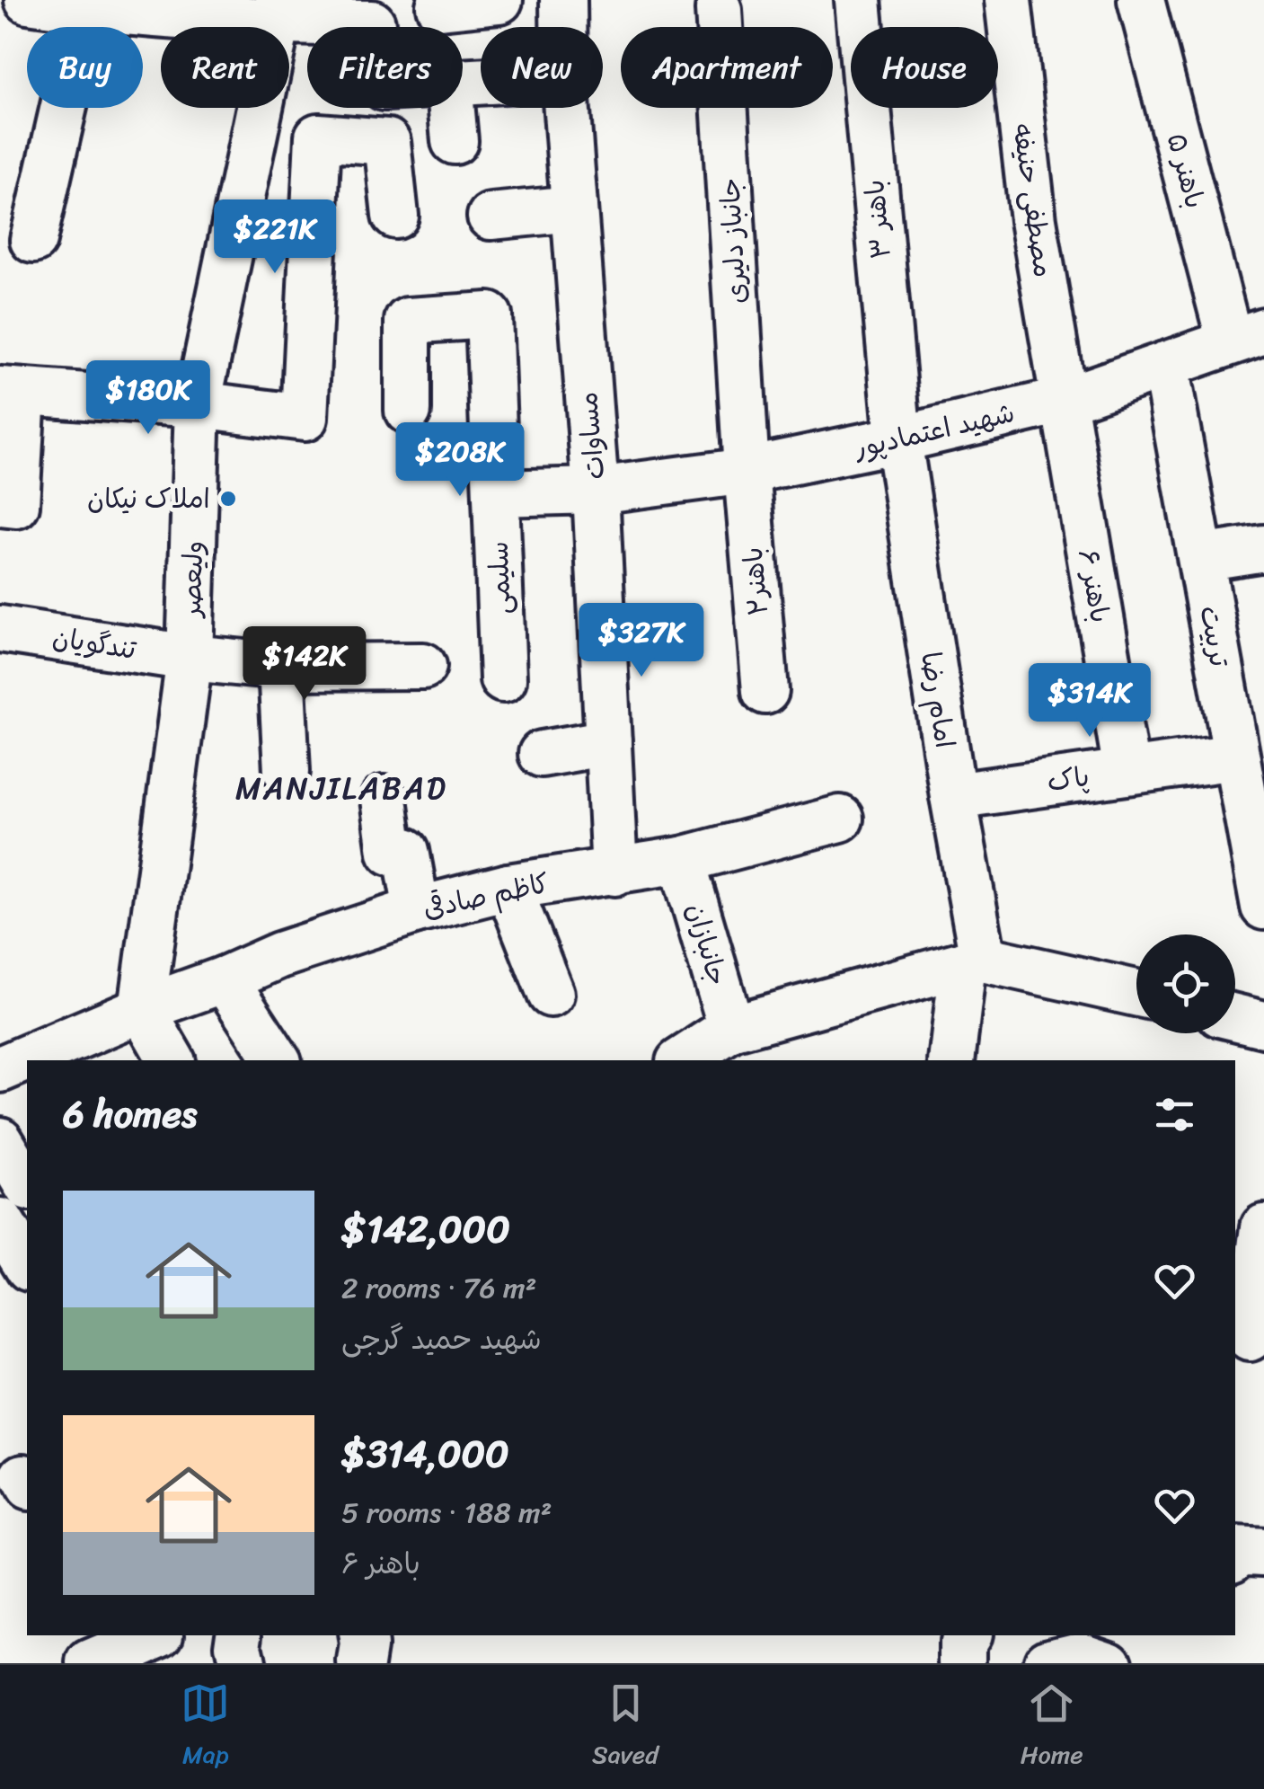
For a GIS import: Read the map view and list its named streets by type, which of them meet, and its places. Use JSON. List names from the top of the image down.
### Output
{
  "streets": {
    "street": [
      "باهنر ۵",
      "مصطفی حنیفه",
      "باهنر ۳",
      "جانباز دلیری",
      "شهید اعتمادپور",
      "مساوات",
      "سلیمی",
      "ولیعصر",
      "باهنر۲",
      "باهنر ۶",
      "تربیت",
      "تندگویان",
      "امام رضا",
      "پاک",
      "کاظم صادقی",
      "جانبازان"
    ]
  },
  "crossings": [
    ["باهنر ۵", "شهید اعتمادپور"],
    ["مصطفی حنیفه", "شهید اعتمادپور"],
    ["مصطفی حنیفه", "باهنر ۶"],
    ["باهنر ۳", "شهید اعتمادپور"],
    ["باهنر ۳", "امام رضا"],
    ["جانباز دلیری", "شهید اعتمادپور"],
    ["جانباز دلیری", "باهنر۲"],
    ["شهید اعتمادپور", "مساوات"],
    ["شهید اعتمادپور", "سلیمی"],
    ["شهید اعتمادپور", "باهنر۲"],
    ["شهید اعتمادپور", "باهنر ۶"],
    ["شهید اعتمادپور", "تربیت"],
    ["شهید اعتمادپور", "امام رضا"],
    ["مساوات", "کاظم صادقی"],
    ["ولیعصر", "تندگویان"],
    ["ولیعصر", "کاظم صادقی"],
    ["باهنر ۶", "پاک"],
    ["تربیت", "پاک"],
    ["امام رضا", "پاک"],
    ["کاظم صادقی", "جانبازان"]
  ],
  "districts": ["MANJILABAD"],
  "places": ["املاک نیکان"],
  "page": {
    "chip": [
      "Buy",
      "Rent",
      "Filters",
      "New",
      "Apartment",
      "House"
    ],
    "price": [
      "$221K",
      "$180K",
      "$208K",
      "$327K",
      "$142K",
      "$314K"
    ],
    "heading": "6 homes",
    "list": [
      {
        "name": "$142,000",
        "note": "2 rooms · 76 m² · شهید حمید گرجی"
      },
      {
        "name": "$314,000",
        "note": "5 rooms · 188 m² · باهنر ۶"
      }
    ],
    "tabs": ["Map", "Saved", "Home"]
  }
}
